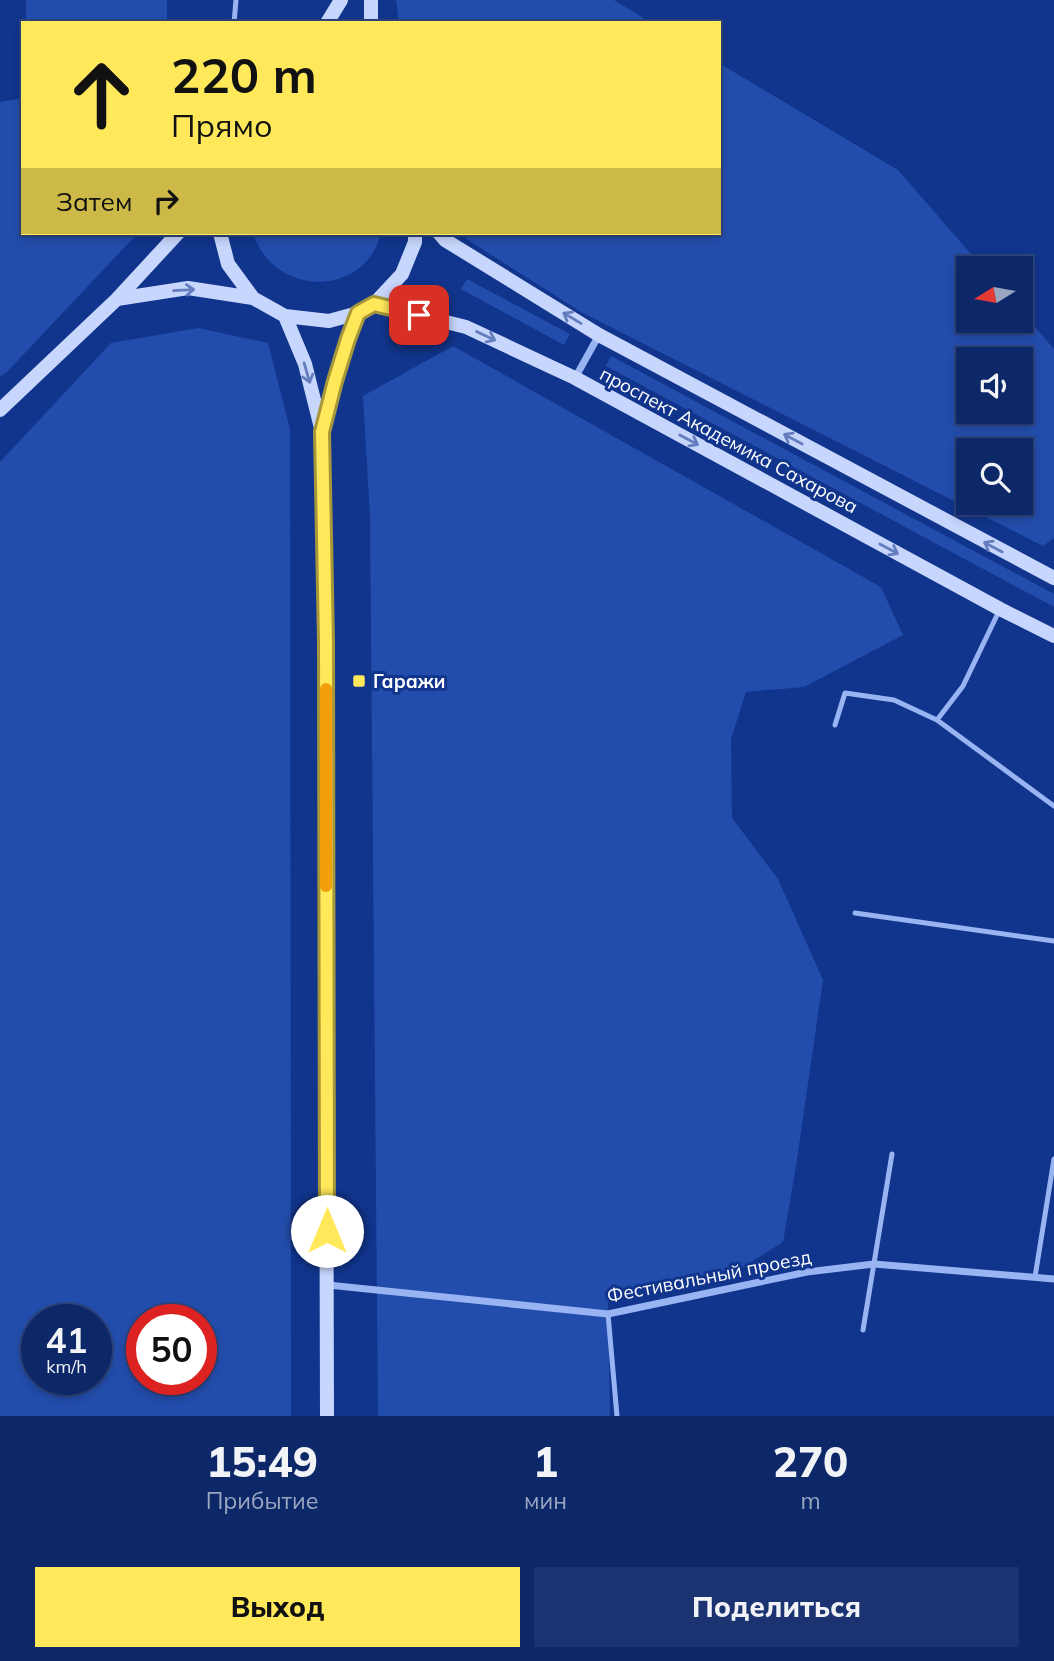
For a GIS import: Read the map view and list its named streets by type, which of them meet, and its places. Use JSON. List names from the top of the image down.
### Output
{
  "streets": {
    "street": ["проспект Академика Сахарова", "Фестивальный проезд"]
  },
  "places": {
    "transit": ["Гаражи"]
  },
  "north": "left",
  "page": {
    "turn": ["220 m", "Прямо"],
    "then": "Затем",
    "speed": "41 km/h",
    "limit": "50",
    "eta": [
      "15:49",
      "Прибытие",
      "1",
      "мин",
      "270",
      "m"
    ],
    "buttons": ["Выход", "Поделиться"]
  }
}
